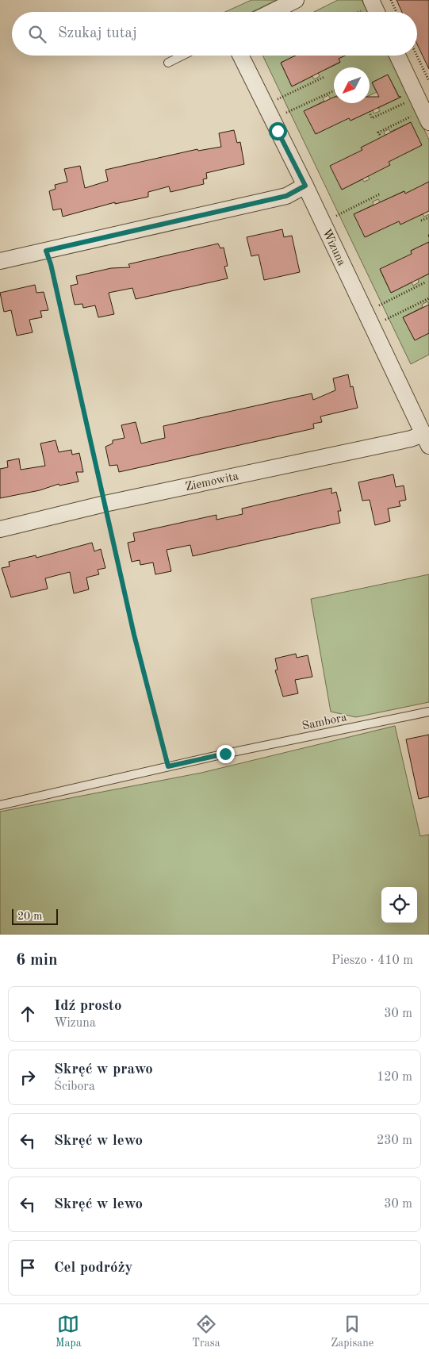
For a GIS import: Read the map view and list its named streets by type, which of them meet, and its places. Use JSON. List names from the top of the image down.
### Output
{
  "streets": {
    "street": ["Wizuna", "Ziemowita"],
    "lane": ["Sambora"]
  },
  "crossings": [
    ["Wizuna", "Ziemowita"]
  ],
  "scale_bar": "20 m",
  "north": "bottom left",
  "page": {
    "search": "Szukaj tutaj",
    "scale": "20 m",
    "heading": ["6 min", "Pieszo · 410 m"],
    "list": [
      ["Idź prosto", "Wizuna", "30 m"],
      ["Skręć w prawo", "Ścibora", "120 m"],
      ["Skręć w lewo", "230 m"],
      ["Skręć w lewo", "30 m"],
      "Cel podróży"
    ],
    "nav": ["Mapa", "Trasa", "Zapisane"]
  }
}
